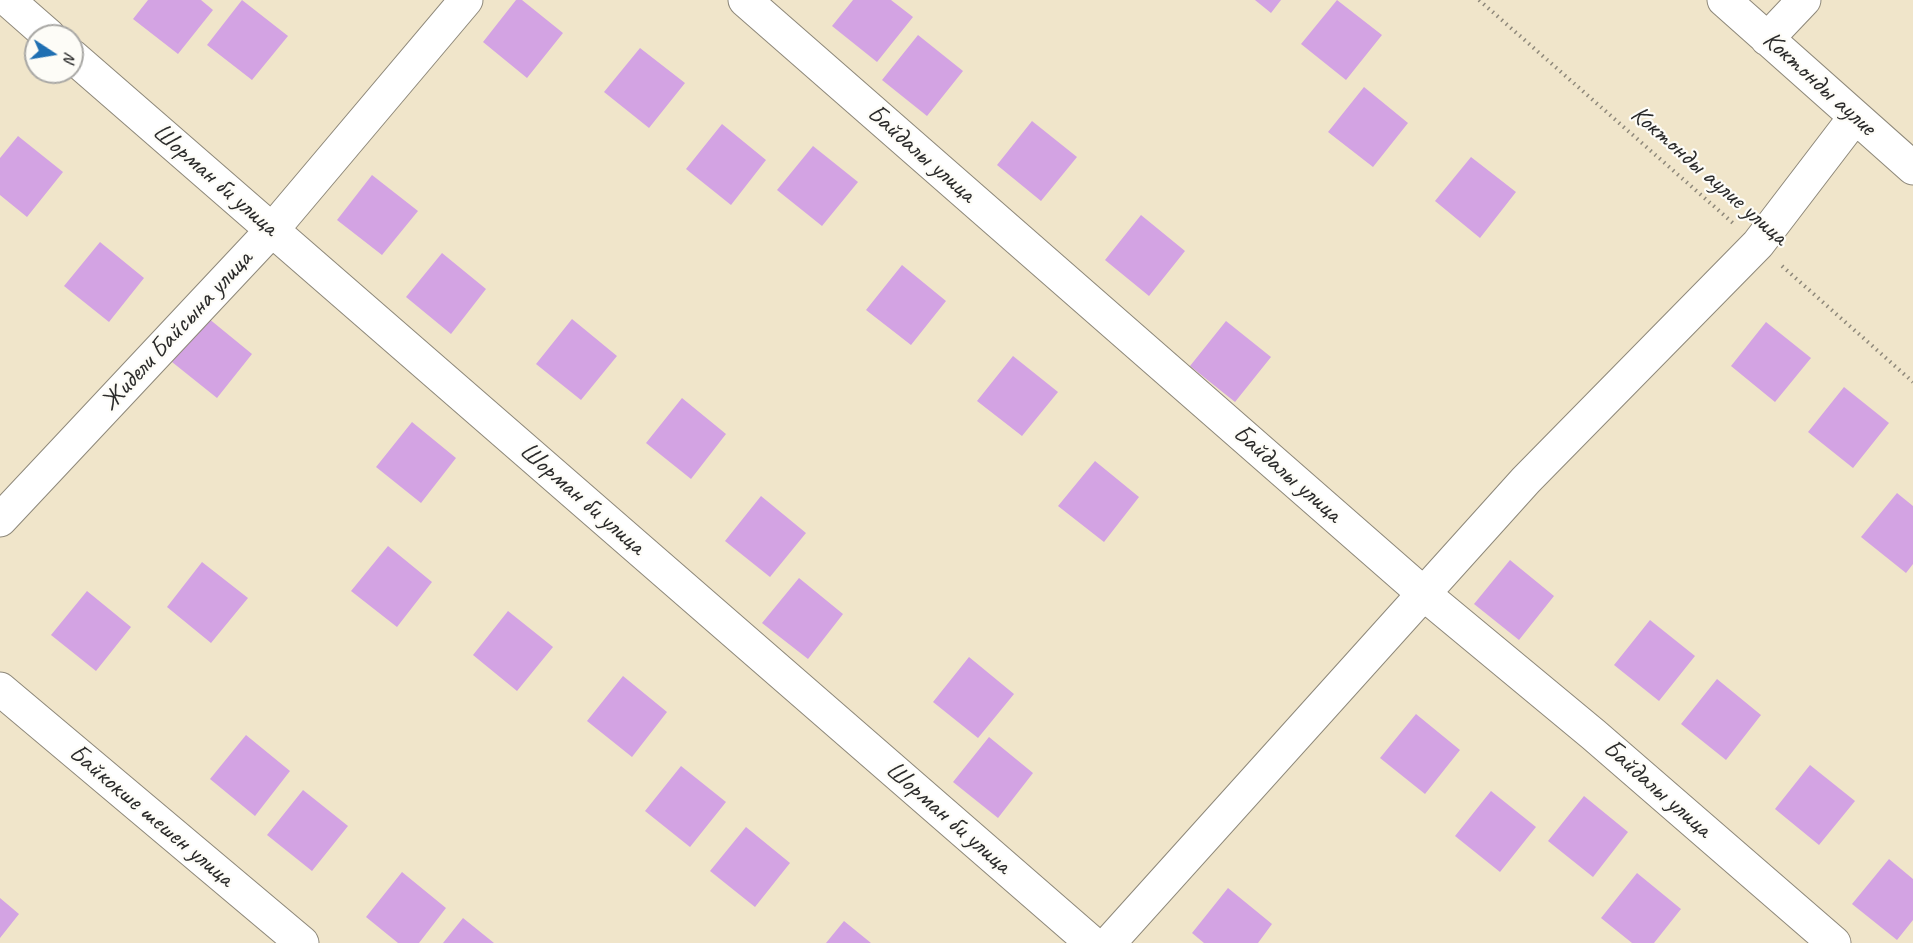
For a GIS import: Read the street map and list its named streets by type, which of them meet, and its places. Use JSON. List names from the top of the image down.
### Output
{
  "streets": {
    "street": [
      "Коктонды аулие",
      "Байдалы улица",
      "Шорман би улица",
      "Жидели Байсына улица",
      "Байкокше шешен улица"
    ],
    "path": ["Коктонды аулие улица"]
  },
  "crossings": [
    ["Шорман би улица", "Жидели Байсына улица"]
  ],
  "north": "right"
}
